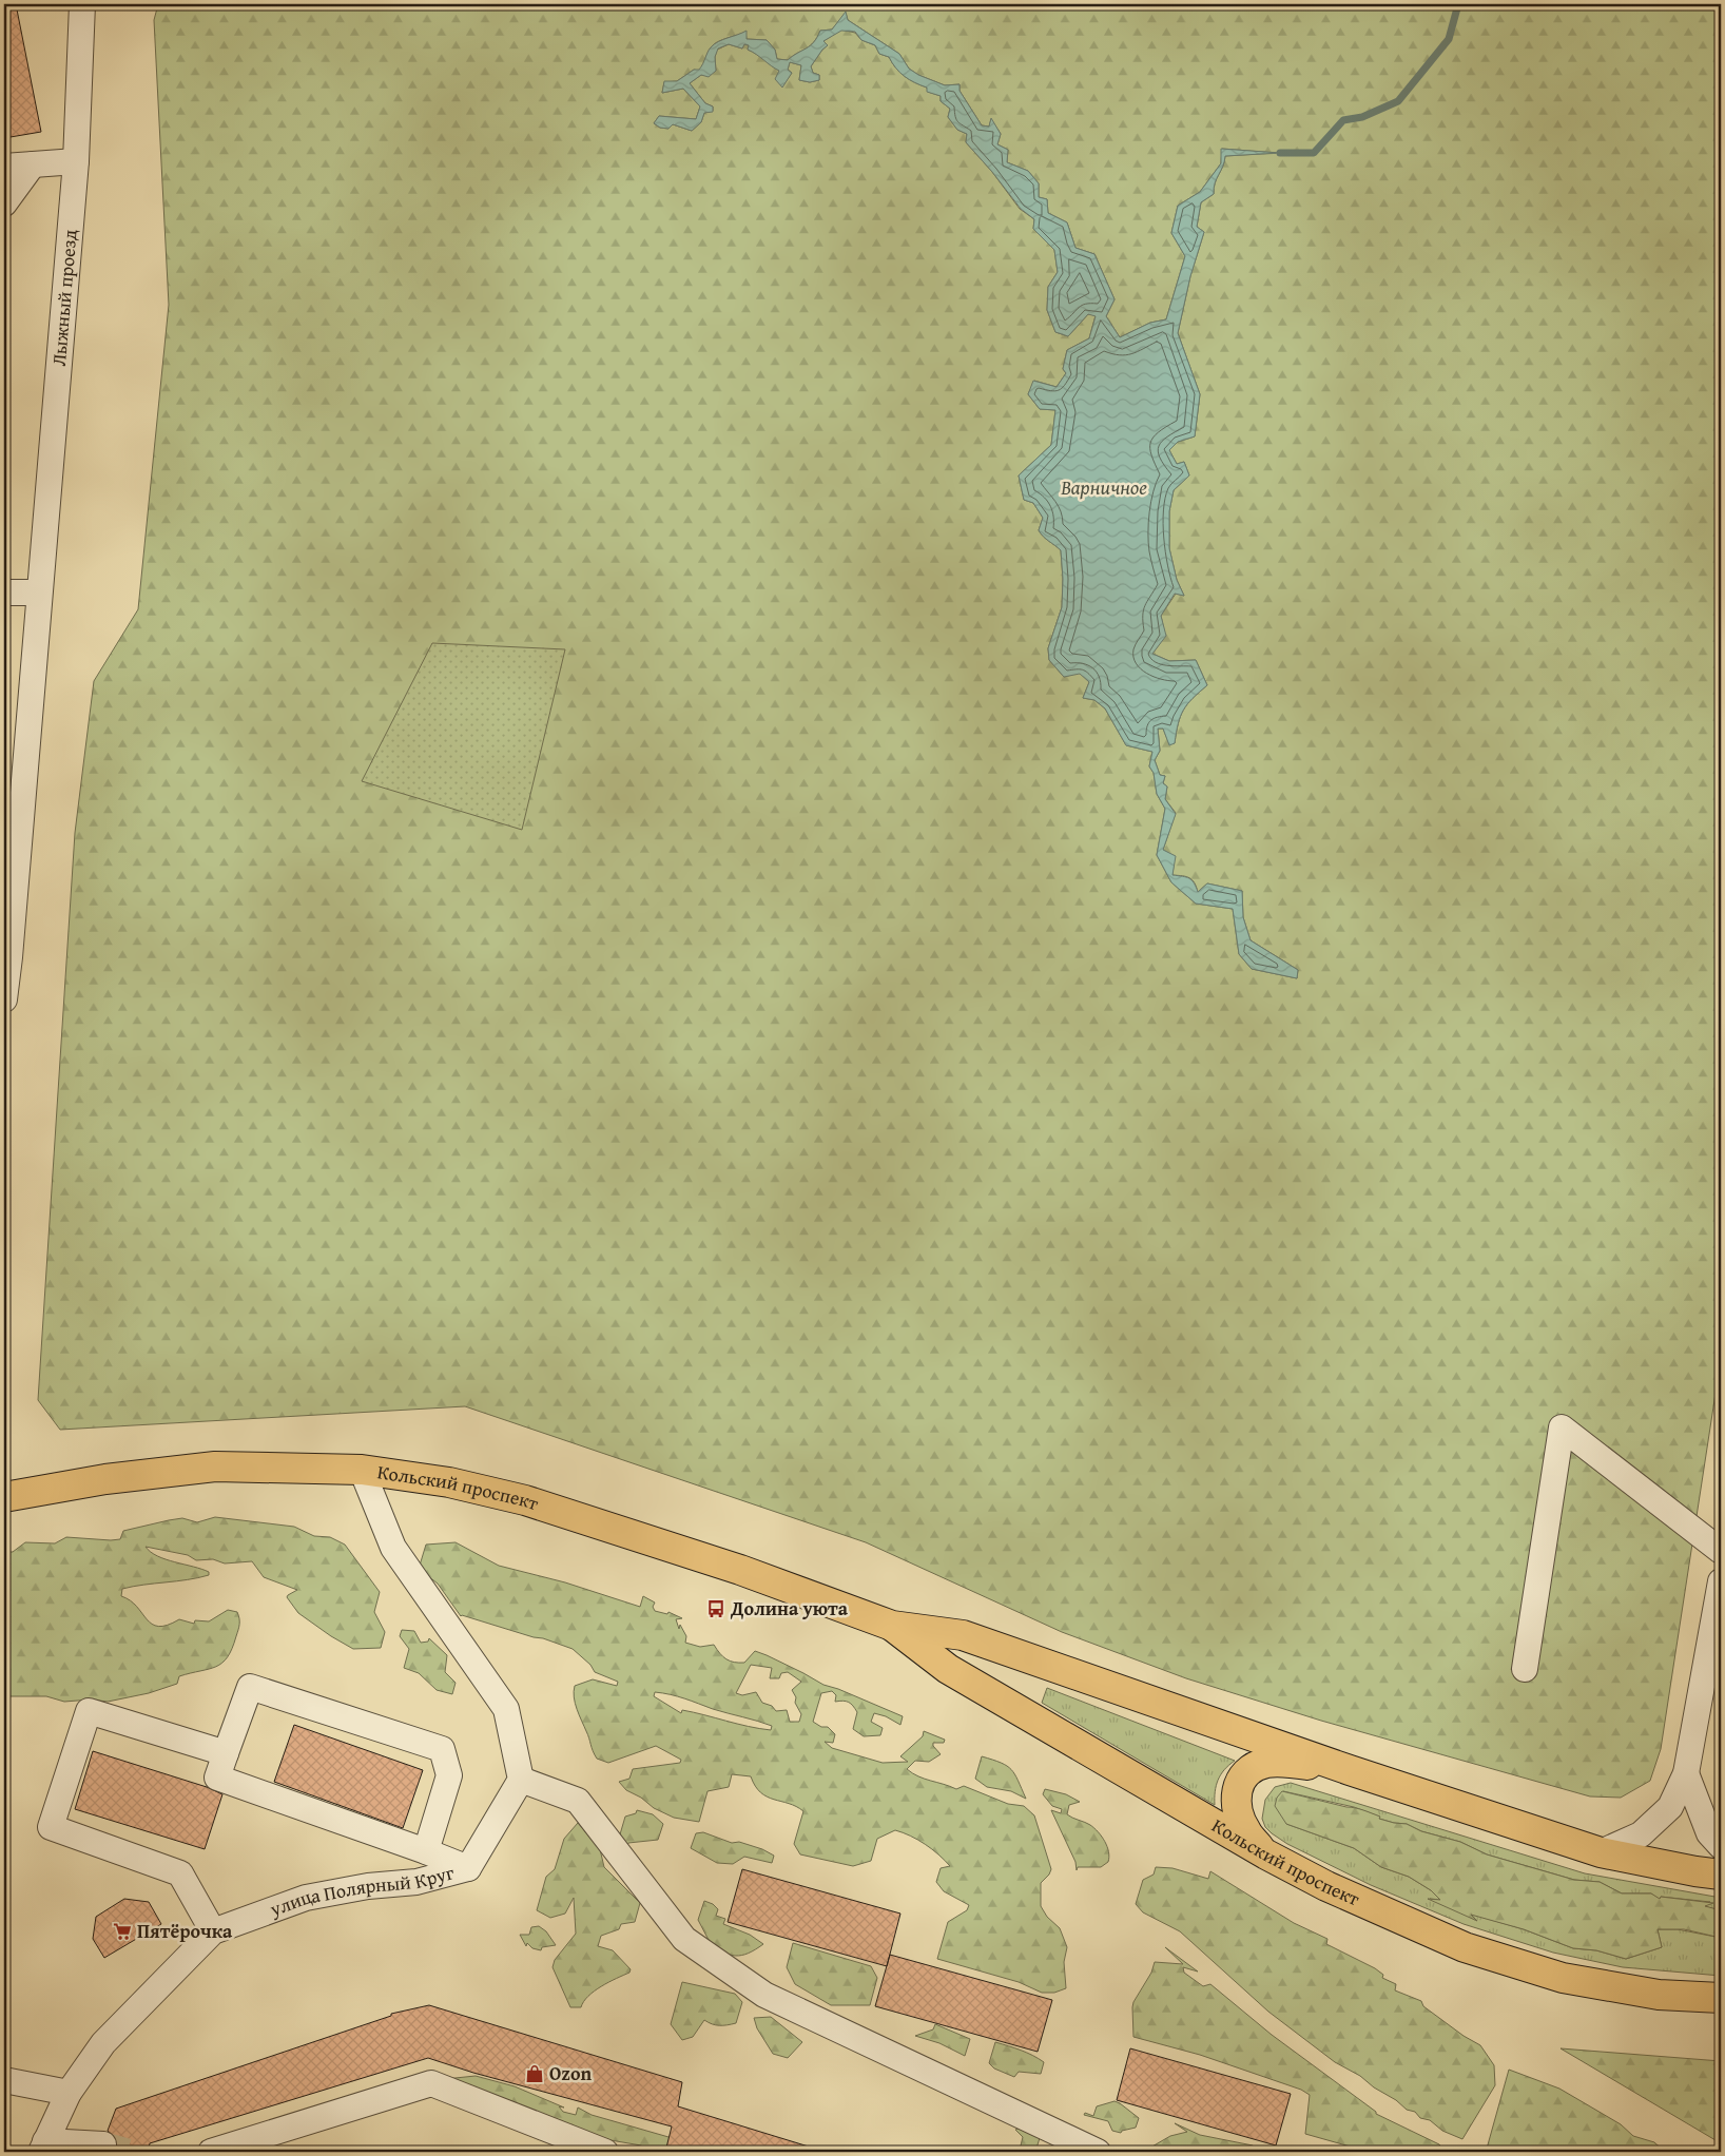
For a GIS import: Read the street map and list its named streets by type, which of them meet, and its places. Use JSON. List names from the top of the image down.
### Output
{
  "streets": {
    "main road": ["Кольский проспект"],
    "street": ["Лыжный проезд", "улица Полярный Круг"]
  },
  "water": ["Варничное"],
  "places": {
    "bus stop": ["Долина уюта"],
    "supermarket": ["Пятёрочка"],
    "shop": ["Ozon"]
  }
}
